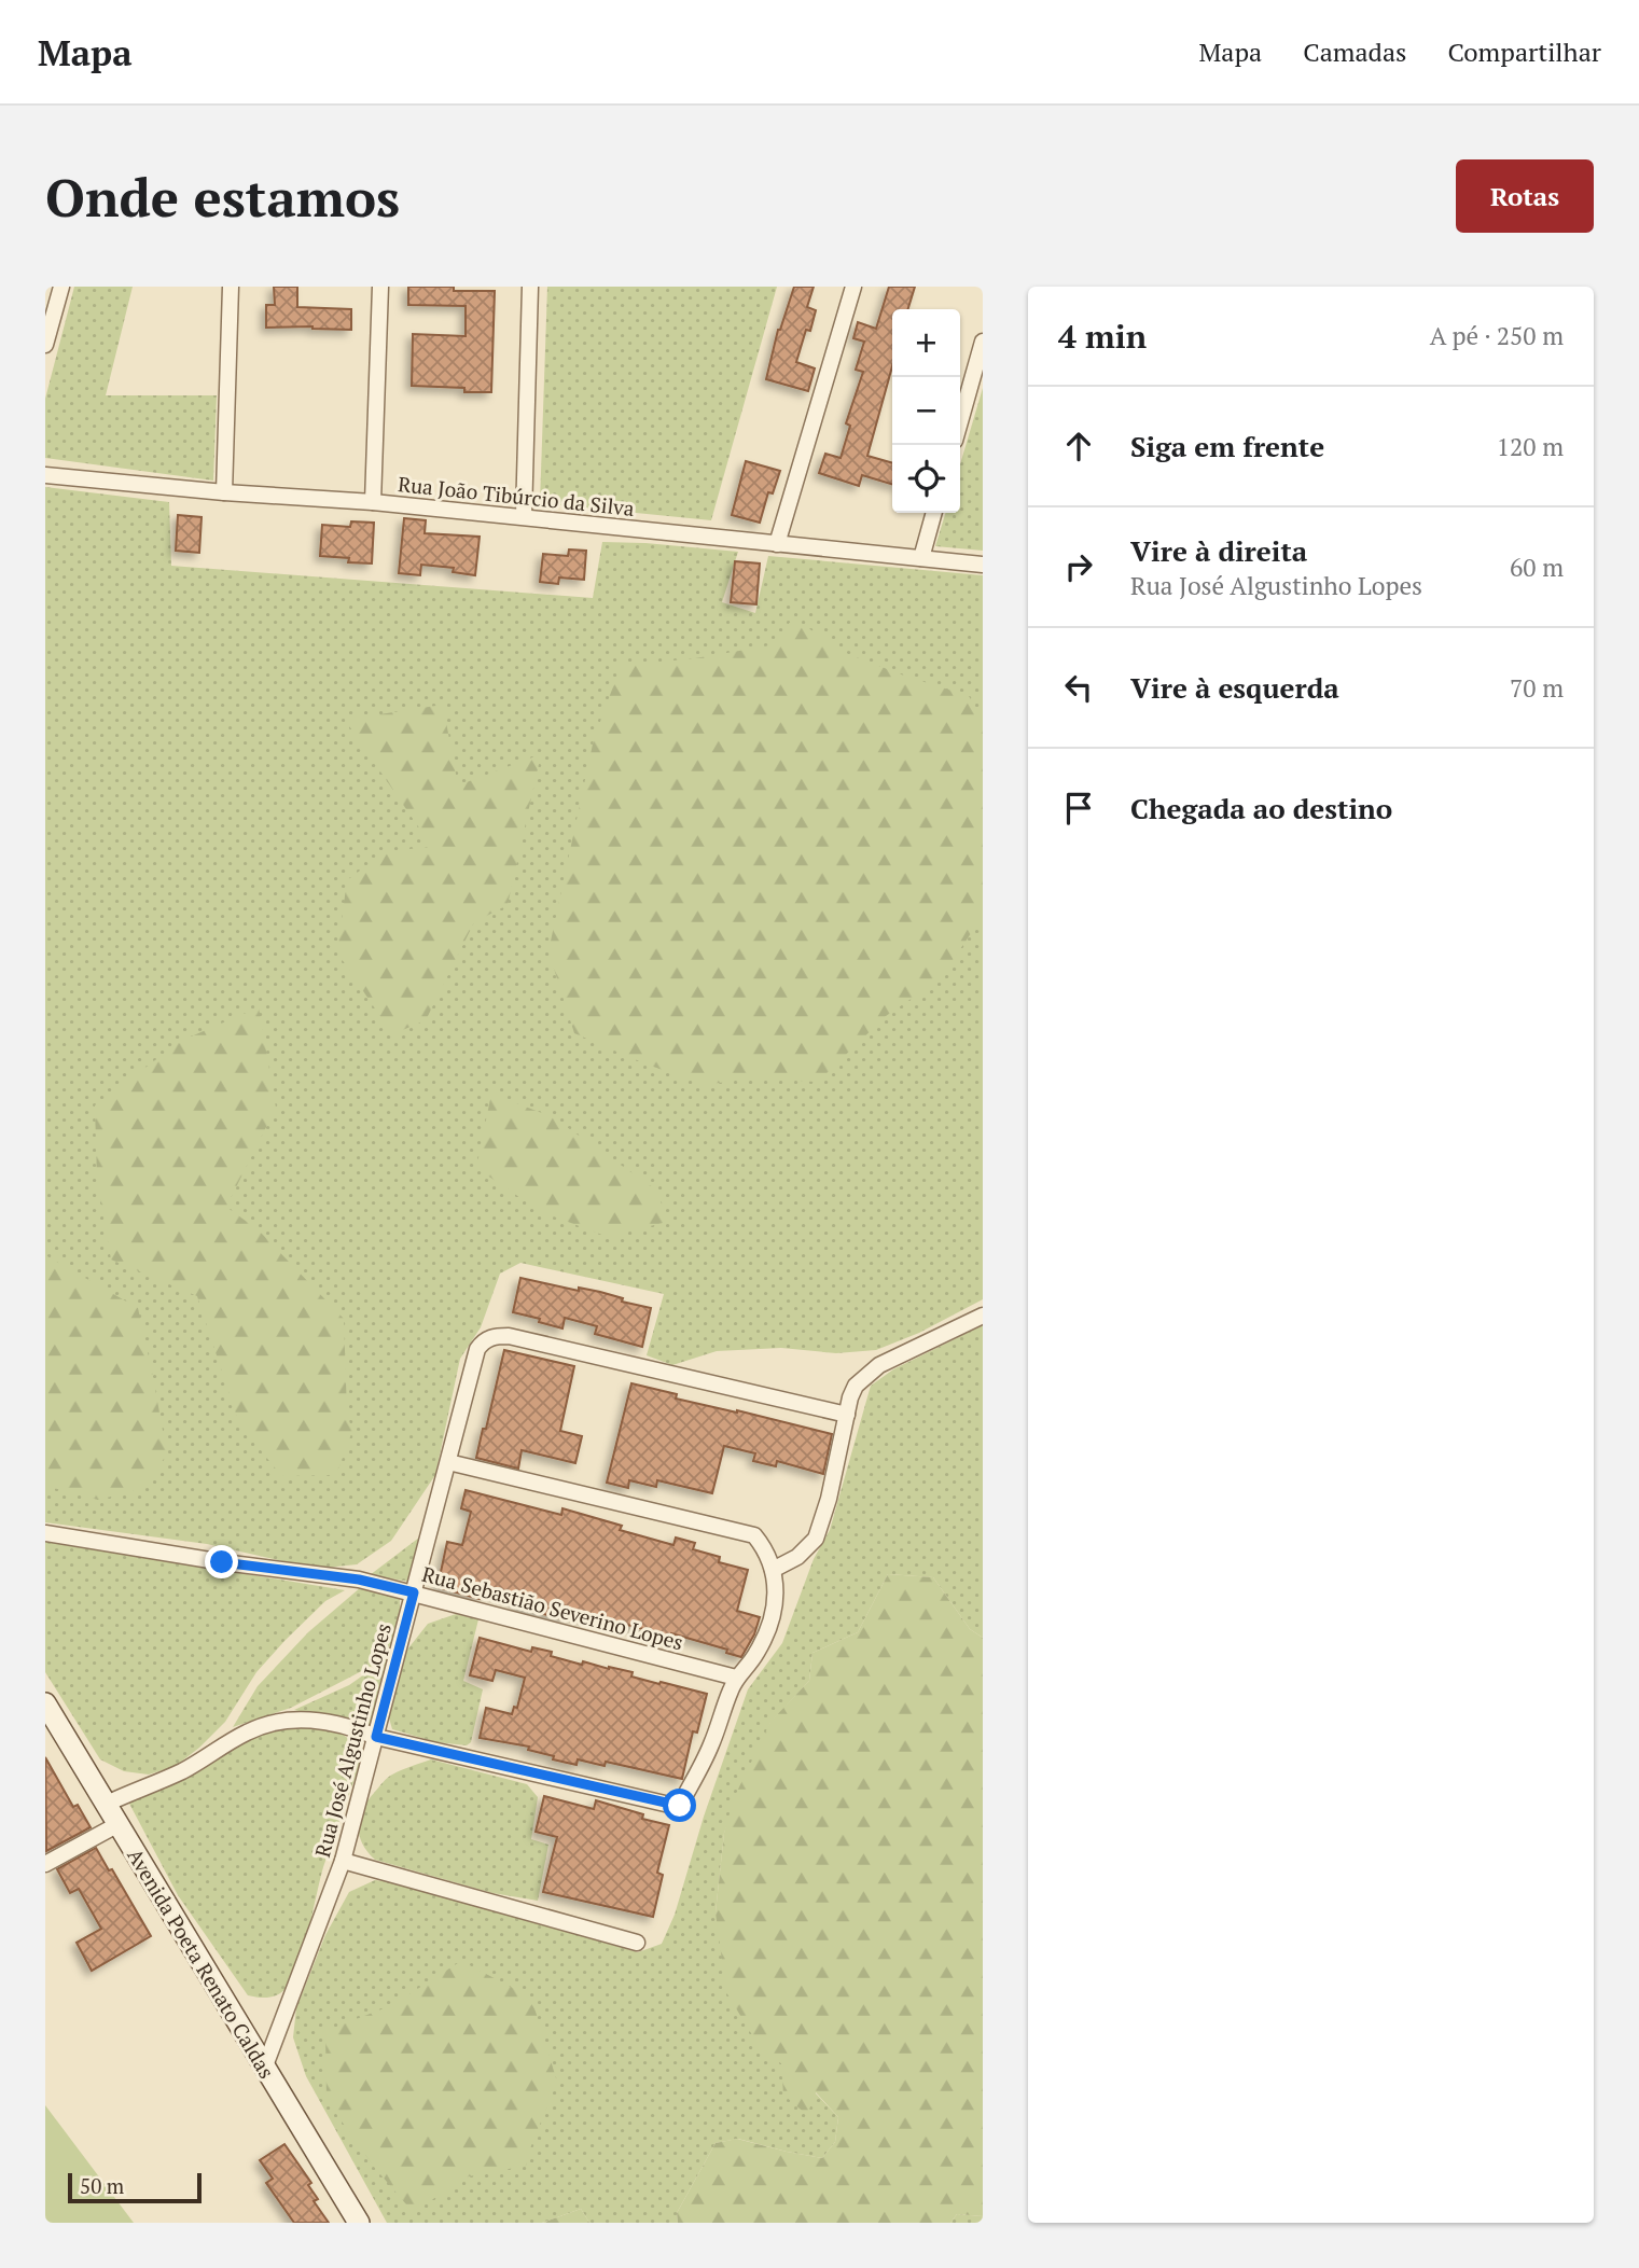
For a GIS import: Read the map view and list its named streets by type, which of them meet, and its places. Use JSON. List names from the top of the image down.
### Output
{
  "streets": {
    "main road": ["Avenida Poeta Renato Caldas"],
    "street": ["Rua João Tibúrcio da Silva", "Rua Sebastião Severino Lopes", "Rua José Algustinho Lopes"]
  },
  "crossings": [
    ["Rua Sebastião Severino Lopes", "Rua José Algustinho Lopes"],
    ["Rua José Algustinho Lopes", "Avenida Poeta Renato Caldas"]
  ],
  "scale_bar": "50 m",
  "page": {
    "header": "Mapa",
    "nav": ["Mapa", "Camadas", "Compartilhar"],
    "buttons": "Rotas",
    "title": "Onde estamos",
    "heading": ["4 min", "A pé · 250 m"],
    "map_buttons": ["+", "−"],
    "list": [
      ["Siga em frente", "120 m"],
      ["Vire à direita", "Rua José Algustinho Lopes", "60 m"],
      ["Vire à esquerda", "70 m"],
      "Chegada ao destino"
    ],
    "scale": "50 m"
  }
}
